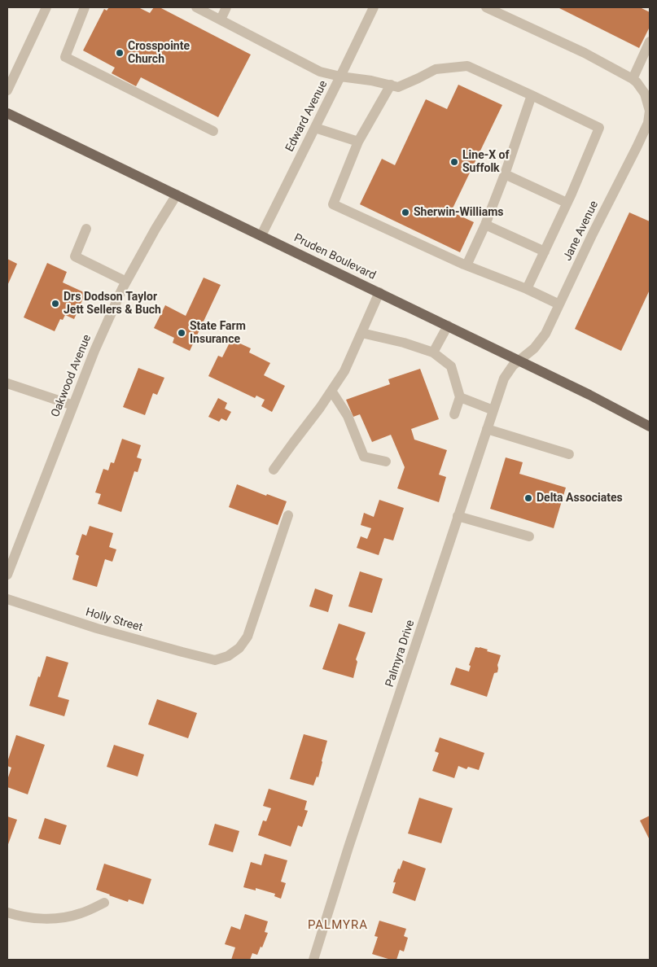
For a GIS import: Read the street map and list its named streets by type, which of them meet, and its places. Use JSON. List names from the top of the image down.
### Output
{
  "streets": {
    "main road": ["Pruden Boulevard"],
    "street": [
      "Edward Avenue",
      "Jane Avenue",
      "Oakwood Avenue",
      "Holly Street",
      "Palmyra Drive"
    ]
  },
  "crossings": [
    ["Edward Avenue", "Pruden Boulevard"],
    ["Jane Avenue", "Pruden Boulevard"],
    ["Jane Avenue", "Palmyra Drive"],
    ["Pruden Boulevard", "Oakwood Avenue"],
    ["Pruden Boulevard", "Palmyra Drive"]
  ],
  "districts": ["PALMYRA"],
  "places": [
    "Crosspointe Church",
    "Line-X of Suffolk",
    "Sherwin-Williams",
    "Drs Dodson Taylor Jett Sellers & Buch",
    "State Farm Insurance",
    "Delta Associates"
  ]
}
